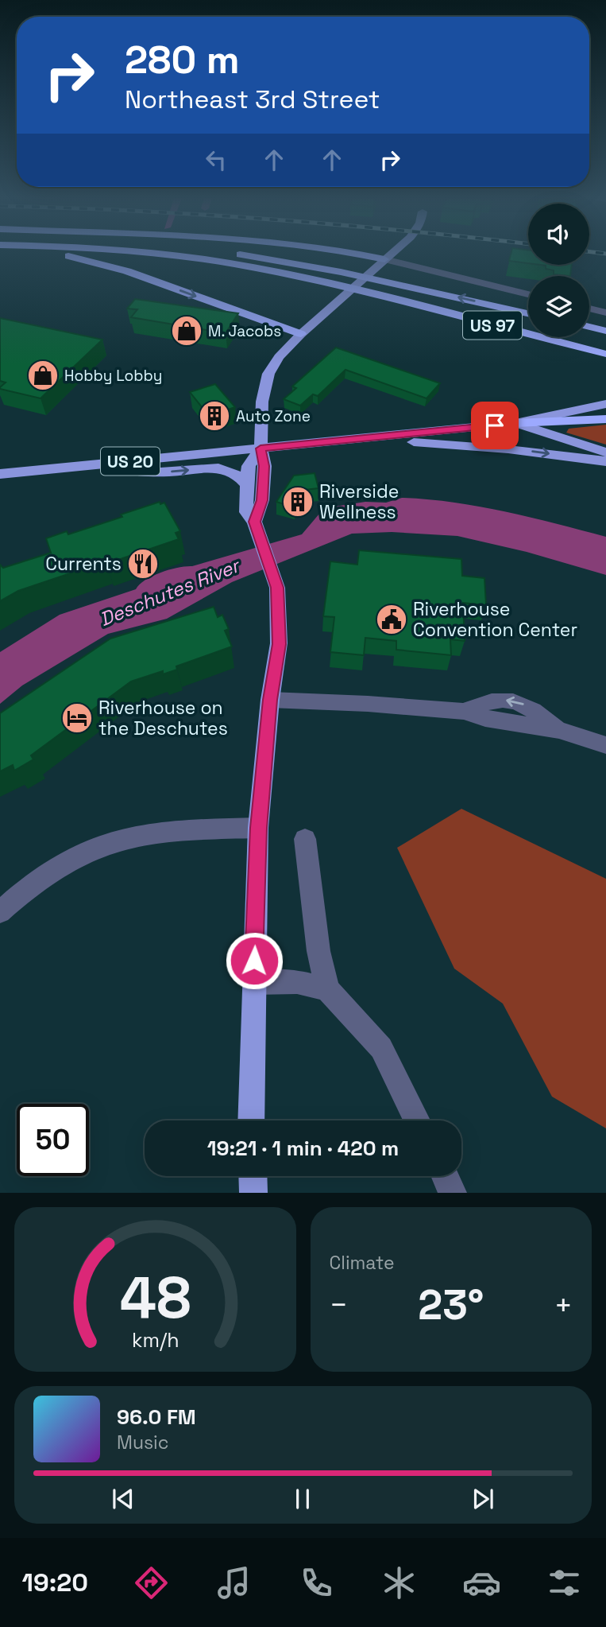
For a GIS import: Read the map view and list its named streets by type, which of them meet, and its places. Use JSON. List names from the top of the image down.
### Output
{
  "streets": {
    "highway": ["US 97"],
    "main road": ["US 20"]
  },
  "water": ["Deschutes River"],
  "places": {
    "shop": ["M. Jacobs", "Hobby Lobby"],
    "building": ["Auto Zone", "Riverside Wellness"],
    "restaurant": ["Currents"],
    "public building": ["Riverhouse Convention Center"],
    "hotel": ["Riverhouse on the Deschutes"]
  },
  "page": {
    "turn": ["280 m", "Northeast 3rd Street"],
    "limit": "50",
    "trip": "19:21 · 1 min · 420 m",
    "tile": "Climate",
    "heat": ["−", "23°", "+"],
    "song": ["96.0 FM", "Music"],
    "tabs": "19:20",
    "gauge": ["48", "km/h"]
  }
}
